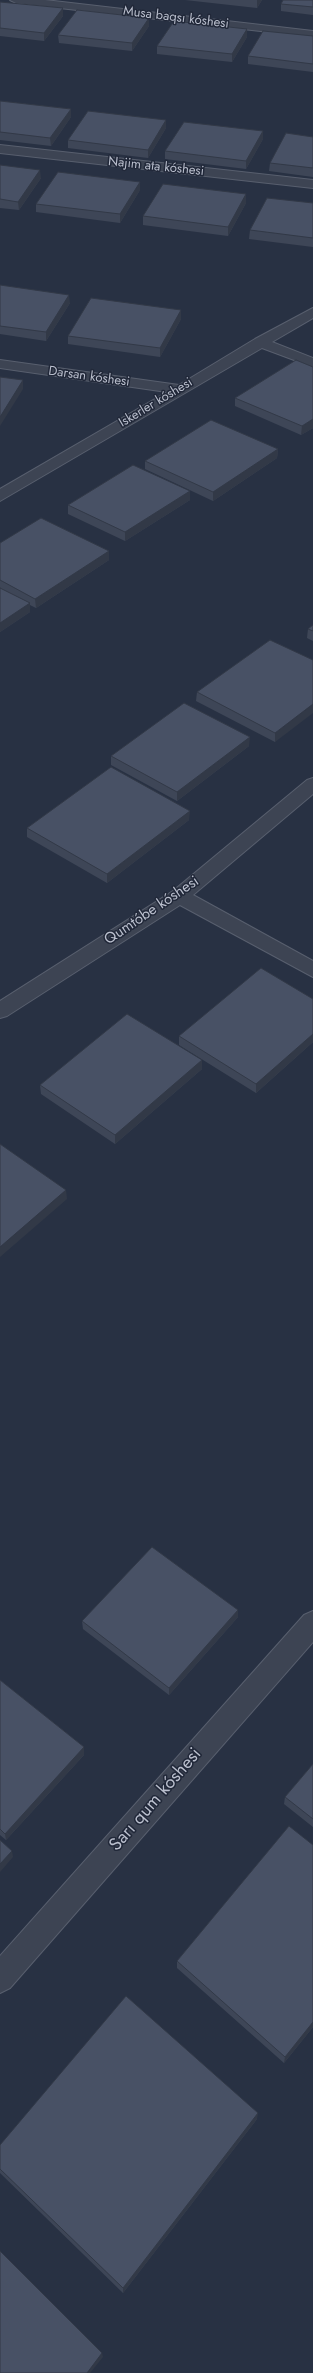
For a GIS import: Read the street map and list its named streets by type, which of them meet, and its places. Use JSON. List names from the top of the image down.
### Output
{
  "streets": {
    "street": [
      "Musa baqsı kóshesi",
      "Najim ata kóshesi",
      "Darsan kóshesi",
      "Iskerler kóshesi",
      "Qumtóbe kóshesi",
      "Sarı qum kóshesi"
    ]
  },
  "crossings": [
    ["Darsan kóshesi", "Iskerler kóshesi"]
  ]
}
